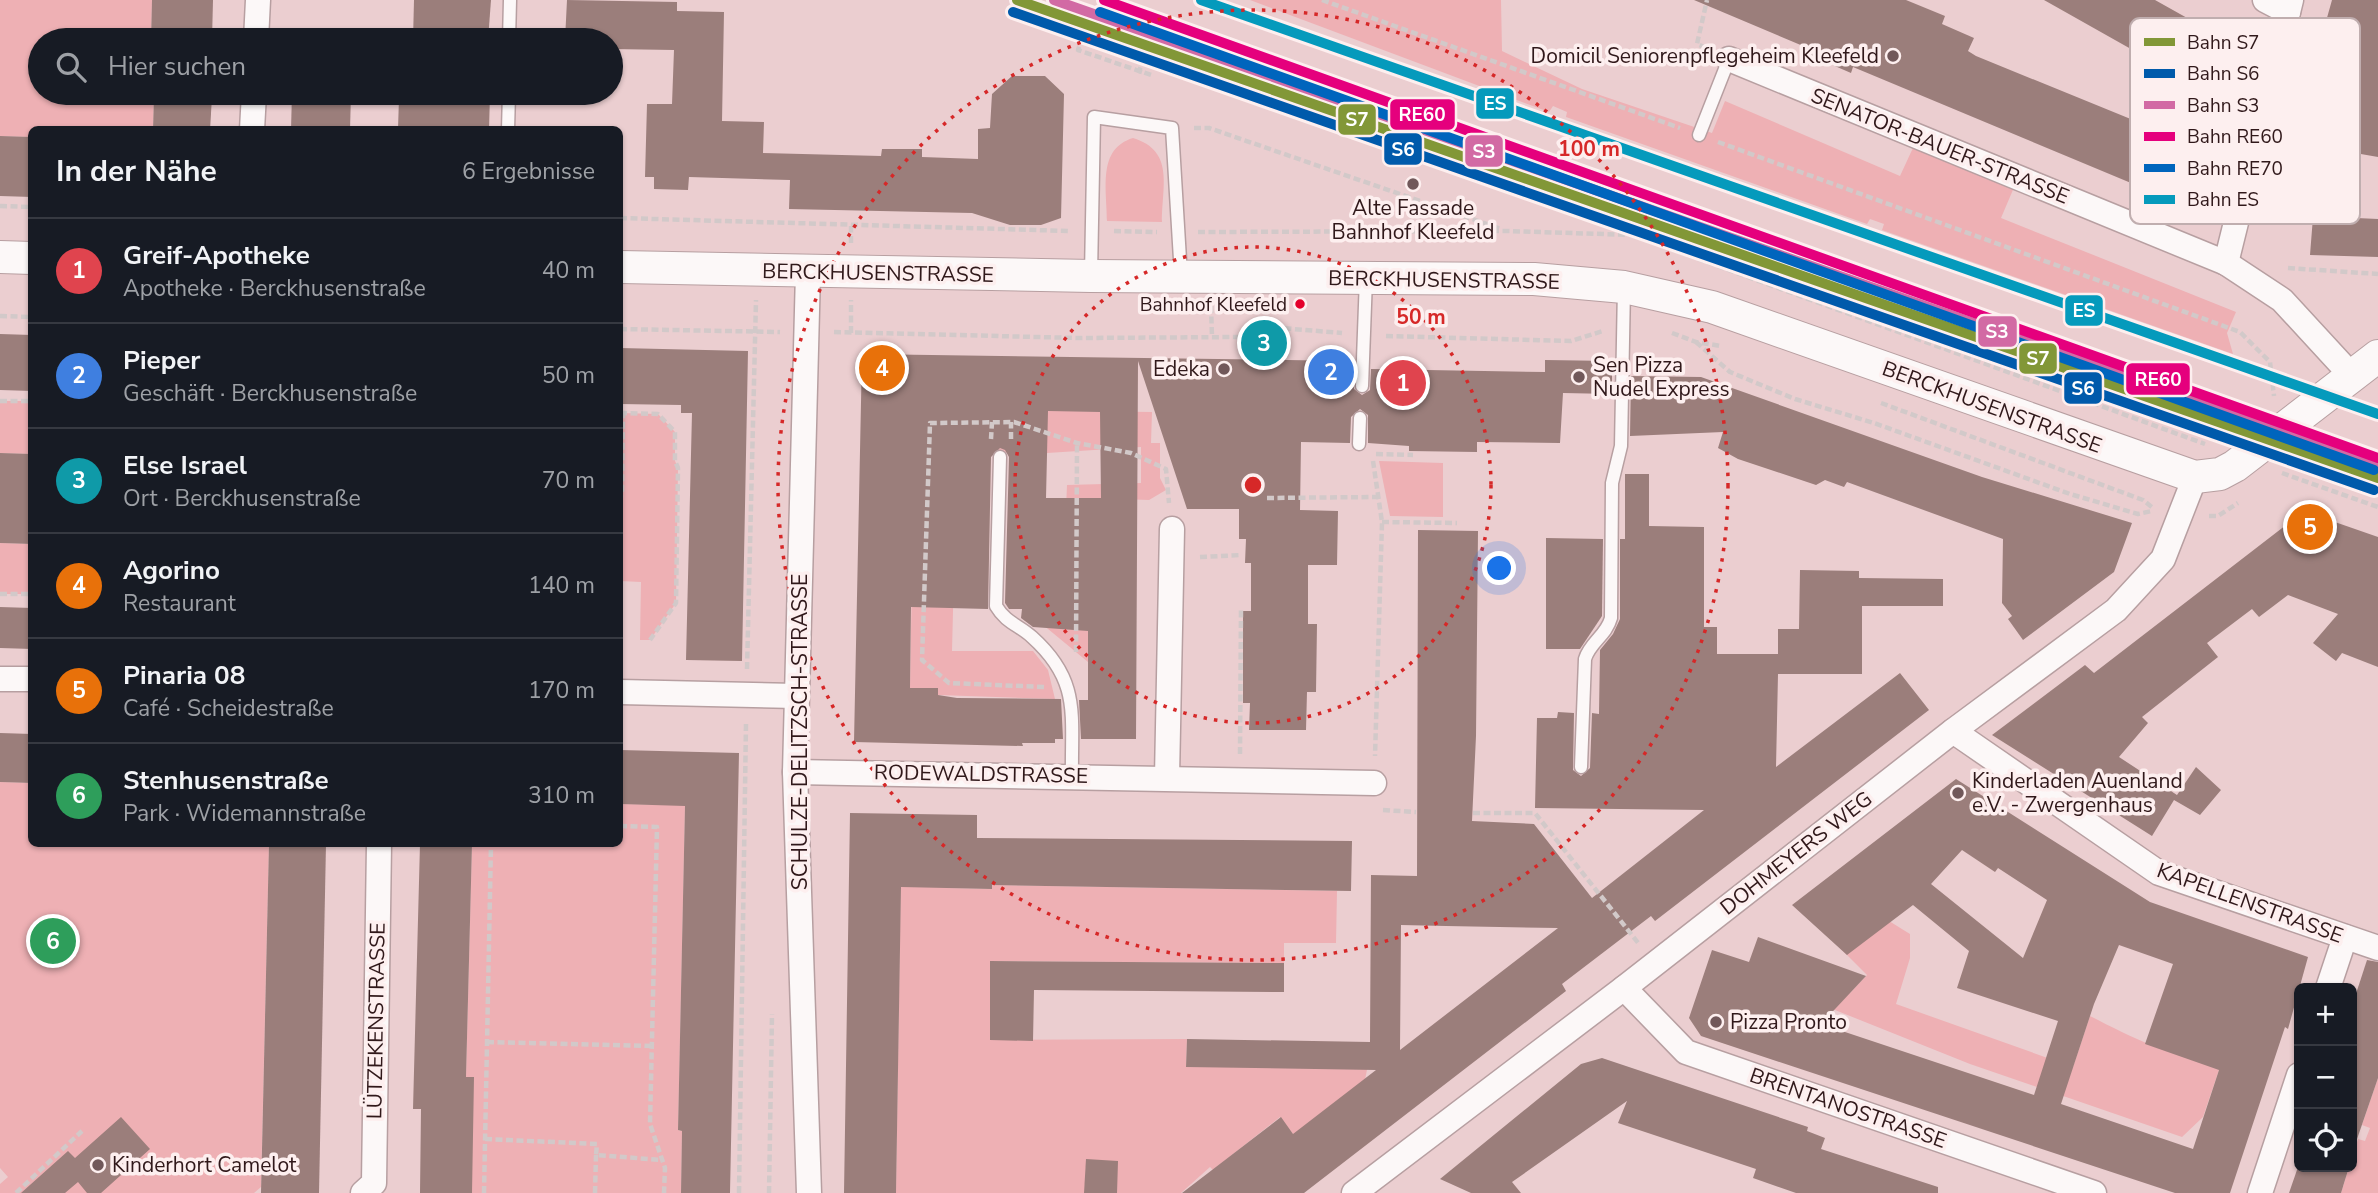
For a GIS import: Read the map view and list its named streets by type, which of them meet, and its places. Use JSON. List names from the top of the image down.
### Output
{
  "streets": {
    "street": [
      "SENATOR-BAUER-STRASSE",
      "BERCKHUSENSTRASSE",
      "SCHULZE-DELITZSCH-STRASSE",
      "RODEWALDSTRASSE",
      "DOHMEYERS WEG",
      "KAPELLENSTRASSE",
      "LÜTZEKENSTRASSE",
      "BRENTANOSTRASSE"
    ]
  },
  "crossings": [
    ["BERCKHUSENSTRASSE", "SCHULZE-DELITZSCH-STRASSE"],
    ["BERCKHUSENSTRASSE", "DOHMEYERS WEG"],
    ["SCHULZE-DELITZSCH-STRASSE", "RODEWALDSTRASSE"],
    ["DOHMEYERS WEG", "KAPELLENSTRASSE"],
    ["DOHMEYERS WEG", "BRENTANOSTRASSE"]
  ],
  "places": [
    "Domicil Seniorenpflegeheim Kleefeld",
    "Alte Fassade Bahnhof Kleefeld",
    "Bahnhof Kleefeld",
    "Edeka",
    "Sen Pizza Nudel Express",
    "Kinderladen Auenland e.V. - Zwergenhaus",
    "Pizza Pronto",
    "Kinderhort Camelot"
  ],
  "lines": [
    "rail line S7",
    "rail line S3",
    "rail line RE60",
    "rail line ES",
    "rail line S6",
    "rail line RE70"
  ],
  "legend": [
    "Bahn S7",
    "Bahn S6",
    "Bahn S3",
    "Bahn RE60",
    "Bahn RE70",
    "Bahn ES"
  ],
  "page": {
    "search": "Hier suchen",
    "heading": ["In der Nähe", "6 Ergebnisse"],
    "list": [
      {
        "mark": "1",
        "name": "Greif-Apotheke",
        "note": "Apotheke · Berckhusenstraße",
        "value": "40 m"
      },
      {
        "mark": "2",
        "name": "Pieper",
        "note": "Geschäft · Berckhusenstraße",
        "value": "50 m"
      },
      {
        "mark": "3",
        "name": "Else Israel",
        "note": "Ort · Berckhusenstraße",
        "value": "70 m"
      },
      {
        "mark": "4",
        "name": "Agorino",
        "note": "Restaurant",
        "value": "140 m"
      },
      {
        "mark": "5",
        "name": "Pinaria 08",
        "note": "Café · Scheidestraße",
        "value": "170 m"
      },
      {
        "mark": "6",
        "name": "Stenhusenstraße",
        "note": "Park · Widemannstraße",
        "value": "310 m"
      }
    ],
    "pins": [
      "3",
      "4",
      "2",
      "1",
      "5",
      "6"
    ],
    "map_buttons": ["+", "−"]
  },
  "rings": ["100 m", "50 m"]
}
